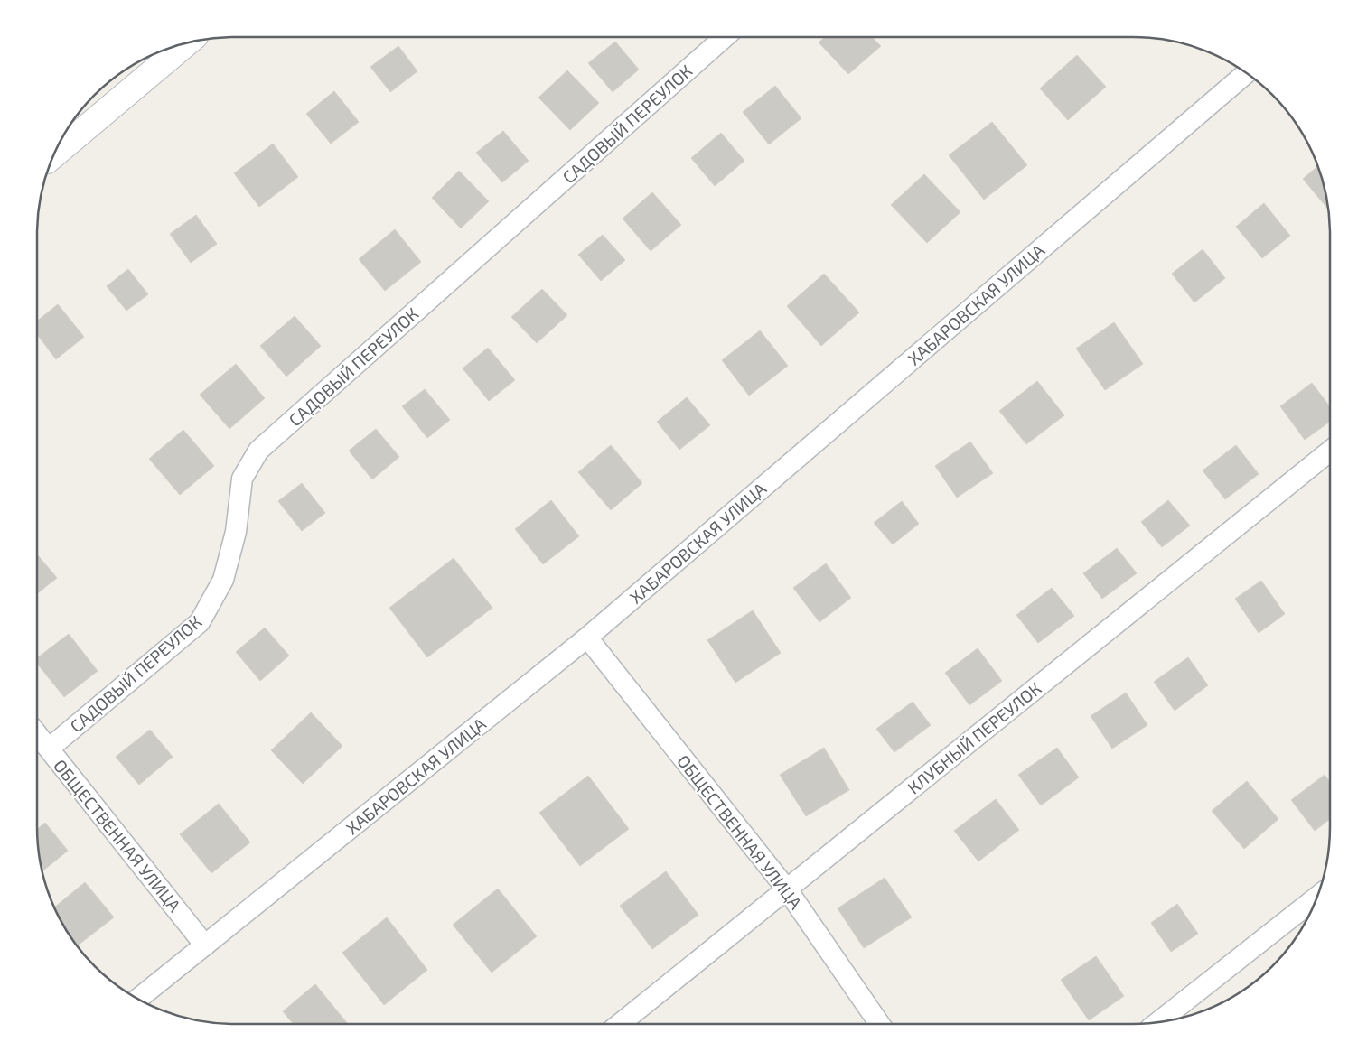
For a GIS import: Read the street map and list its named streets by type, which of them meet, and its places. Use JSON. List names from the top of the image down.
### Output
{
  "streets": {
    "street": [
      "САДОВЫЙ ПЕРЕУЛОК",
      "ХАБАРОВСКАЯ УЛИЦА",
      "КЛУБНЫЙ ПЕРЕУЛОК",
      "ОБЩЕСТВЕННАЯ УЛИЦА"
    ]
  },
  "crossings": [
    ["САДОВЫЙ ПЕРЕУЛОК", "ОБЩЕСТВЕННАЯ УЛИЦА"],
    ["ХАБАРОВСКАЯ УЛИЦА", "ОБЩЕСТВЕННАЯ УЛИЦА"],
    ["КЛУБНЫЙ ПЕРЕУЛОК", "ОБЩЕСТВЕННАЯ УЛИЦА"]
  ]
}
